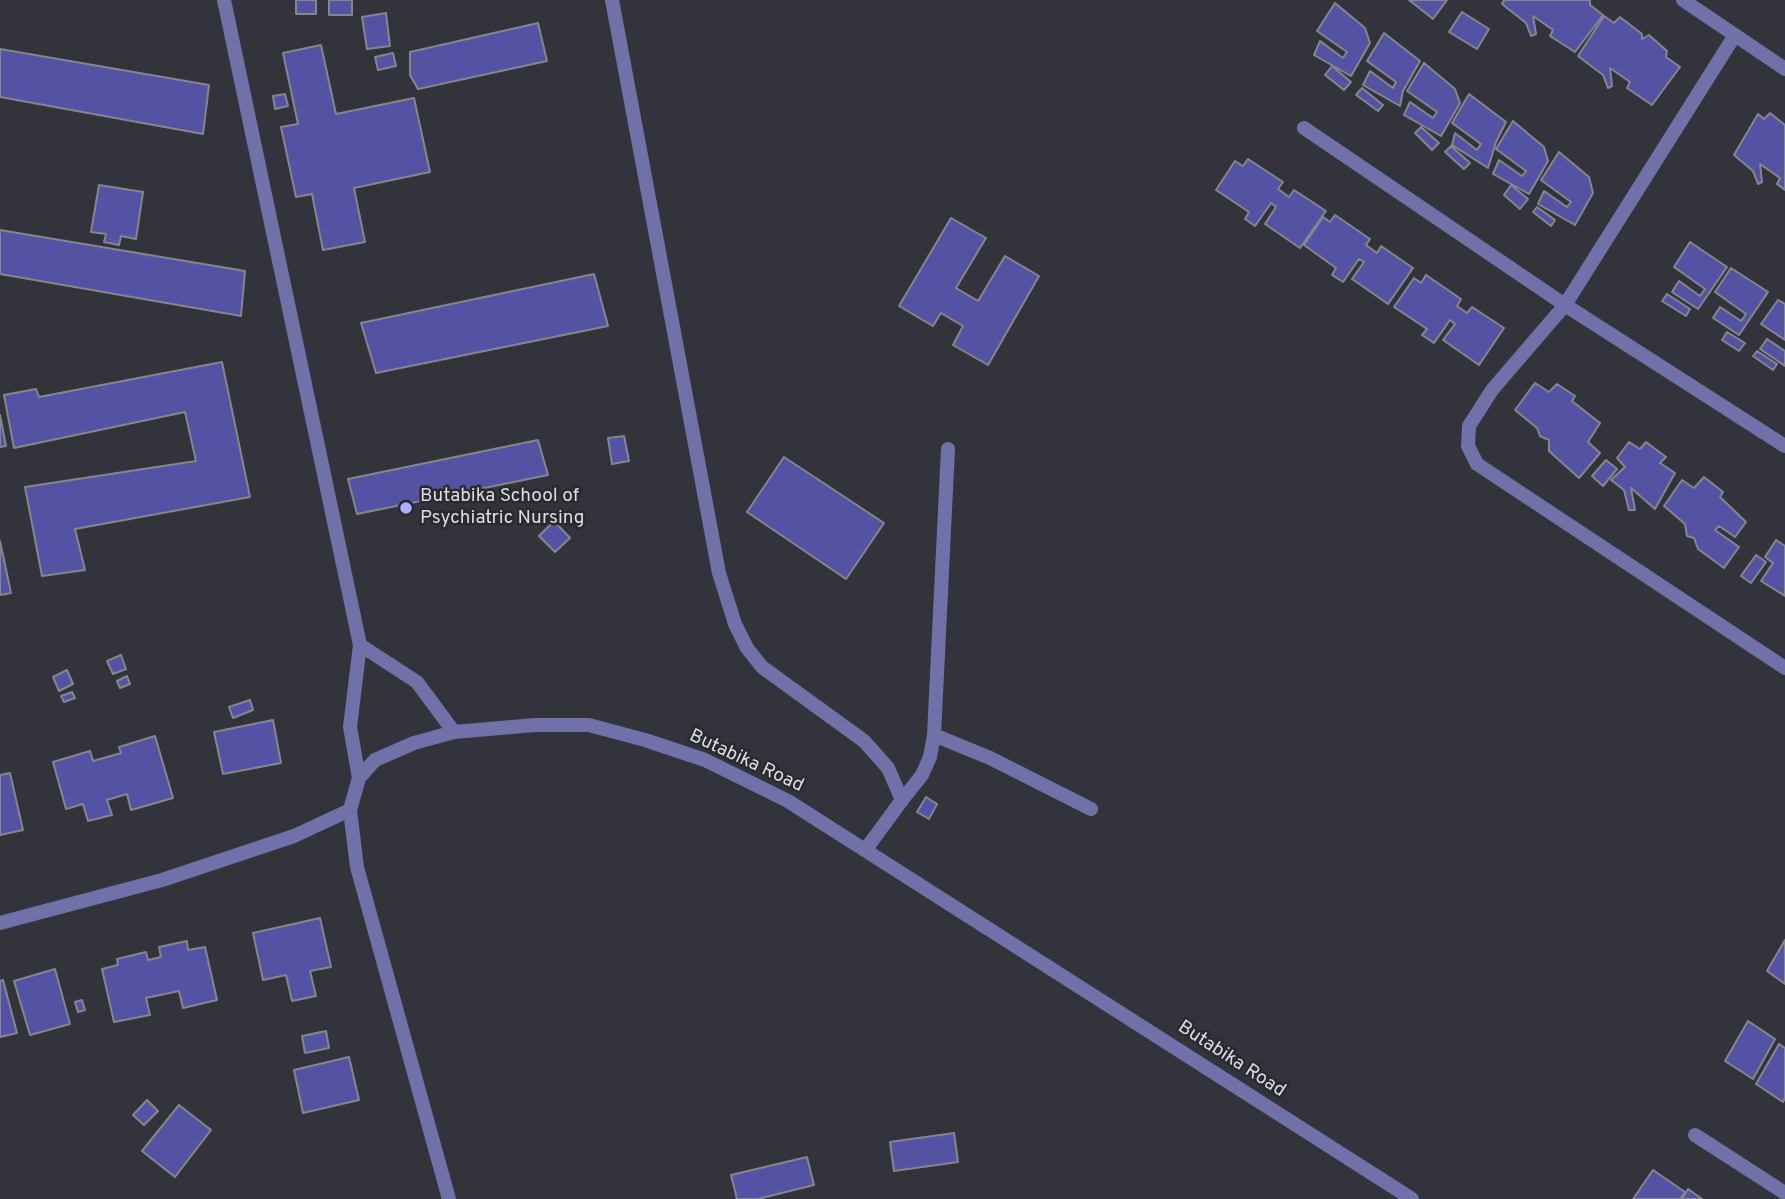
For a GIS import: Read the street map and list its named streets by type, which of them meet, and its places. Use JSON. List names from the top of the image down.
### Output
{
  "streets": {
    "street": ["Butabika Road"]
  },
  "places": ["Butabika School of Psychiatric Nursing"]
}
